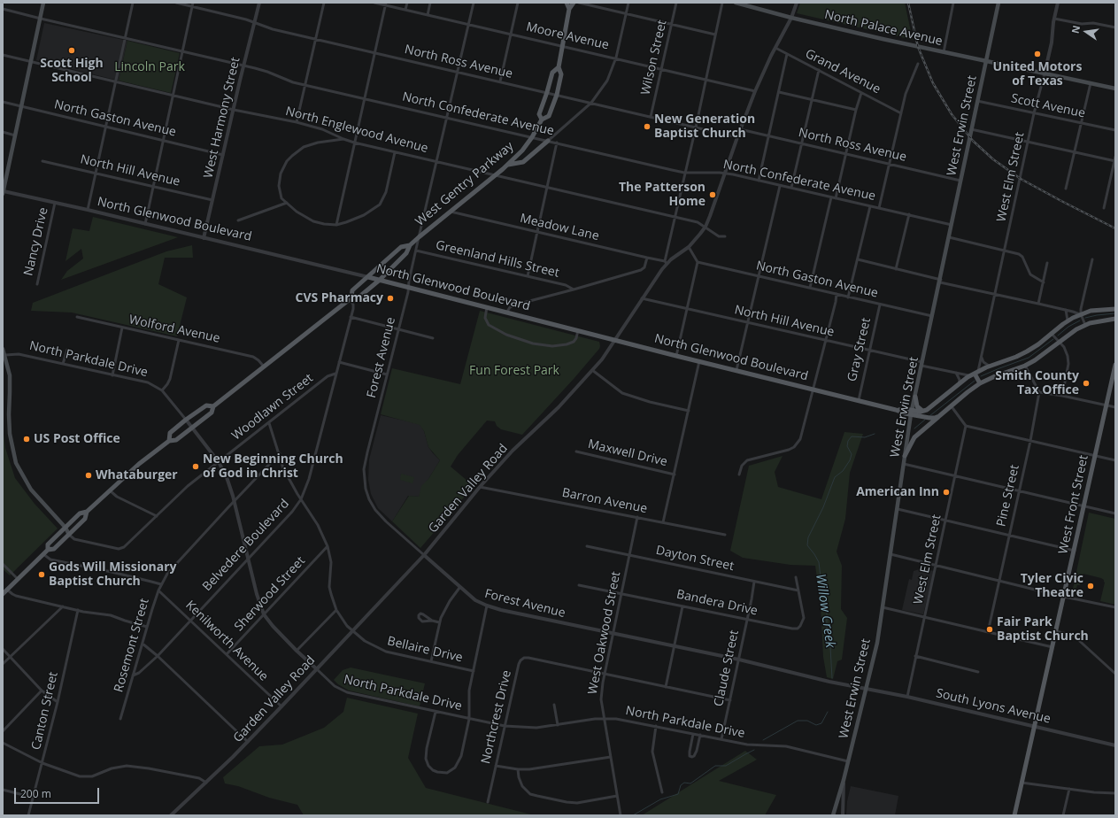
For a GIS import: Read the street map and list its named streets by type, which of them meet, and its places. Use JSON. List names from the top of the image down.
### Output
{
  "streets": {
    "main road": [
      "North Palace Avenue",
      "West Erwin Street",
      "West Gentry Parkway",
      "North Glenwood Boulevard",
      "West Front Street"
    ],
    "street": [
      "Moore Avenue",
      "Wilson Street",
      "North Ross Avenue",
      "Grand Avenue",
      "Scott Avenue",
      "North Confederate Avenue",
      "West Harmony Street",
      "North Gaston Avenue",
      "North Englewood Avenue",
      "North Hill Avenue",
      "West Elm Street",
      "Meadow Lane",
      "Nancy Drive",
      "Greenland Hills Street",
      "Wolford Avenue",
      "Gray Street",
      "Forest Avenue",
      "North Parkdale Drive",
      "Woodlawn Street",
      "Maxwell Drive",
      "Garden Valley Road",
      "Pine Street",
      "Barron Avenue",
      "Belvedere Boulevard",
      "Dayton Street",
      "Sherwood Street",
      "Bandera Drive",
      "West Oakwood Street",
      "Kenilworth Avenue",
      "Rosemont Street",
      "Bellaire Drive",
      "Claude Street",
      "South Lyons Avenue",
      "Canton Street",
      "Northcrest Drive"
    ]
  },
  "crossings": [
    ["North Palace Avenue", "West Erwin Street"],
    ["North Palace Avenue", "West Elm Street"],
    ["Moore Avenue", "Wilson Street"],
    ["Moore Avenue", "West Gentry Parkway"],
    ["Moore Avenue", "Forest Avenue"],
    ["Moore Avenue", "Garden Valley Road"],
    ["Wilson Street", "North Ross Avenue"],
    ["North Ross Avenue", "West Harmony Street"],
    ["North Ross Avenue", "West Erwin Street"],
    ["North Ross Avenue", "West Gentry Parkway"],
    ["North Ross Avenue", "Forest Avenue"],
    ["North Ross Avenue", "Garden Valley Road"],
    ["Scott Avenue", "West Erwin Street"],
    ["Scott Avenue", "West Elm Street"],
    ["North Confederate Avenue", "West Harmony Street"],
    ["North Confederate Avenue", "West Erwin Street"],
    ["North Confederate Avenue", "West Gentry Parkway"],
    ["North Confederate Avenue", "Forest Avenue"],
    ["North Confederate Avenue", "Garden Valley Road"],
    ["West Harmony Street", "North Gaston Avenue"],
    ["West Harmony Street", "North Englewood Avenue"],
    ["West Harmony Street", "North Hill Avenue"],
    ["West Harmony Street", "North Glenwood Boulevard"],
    ["North Gaston Avenue", "West Erwin Street"],
    ["North Gaston Avenue", "Gray Street"],
    ["West Erwin Street", "North Hill Avenue"],
    ["West Erwin Street", "North Glenwood Boulevard"],
    ["West Erwin Street", "Forest Avenue"],
    ["West Erwin Street", "North Parkdale Drive"],
    ["West Erwin Street", "South Lyons Avenue"],
    ["North Englewood Avenue", "West Gentry Parkway"],
    ["North Englewood Avenue", "Forest Avenue"],
    ["North Englewood Avenue", "Garden Valley Road"],
    ["North Hill Avenue", "West Elm Street"],
    ["North Hill Avenue", "Gray Street"],
    ["North Hill Avenue", "Garden Valley Road"],
    ["West Elm Street", "South Lyons Avenue"],
    ["West Gentry Parkway", "North Glenwood Boulevard"],
    ["West Gentry Parkway", "Meadow Lane"],
    ["West Gentry Parkway", "Wolford Avenue"],
    ["West Gentry Parkway", "Forest Avenue"],
    ["West Gentry Parkway", "North Parkdale Drive"],
    ["West Gentry Parkway", "Woodlawn Street"],
    ["West Gentry Parkway", "Belvedere Boulevard"],
    ["North Glenwood Boulevard", "Nancy Drive"],
    ["North Glenwood Boulevard", "Gray Street"],
    ["North Glenwood Boulevard", "Forest Avenue"],
    ["North Glenwood Boulevard", "Garden Valley Road"],
    ["Meadow Lane", "Garden Valley Road"],
    ["Greenland Hills Street", "Forest Avenue"],
    ["Forest Avenue", "Garden Valley Road"],
    ["Forest Avenue", "West Oakwood Street"],
    ["Forest Avenue", "Claude Street"],
    ["Forest Avenue", "South Lyons Avenue"],
    ["North Parkdale Drive", "Woodlawn Street"],
    ["North Parkdale Drive", "Garden Valley Road"],
    ["North Parkdale Drive", "Belvedere Boulevard"],
    ["North Parkdale Drive", "Sherwood Street"],
    ["North Parkdale Drive", "West Oakwood Street"],
    ["North Parkdale Drive", "Rosemont Street"],
    ["North Parkdale Drive", "Claude Street"],
    ["North Parkdale Drive", "Northcrest Drive"],
    ["Woodlawn Street", "Belvedere Boulevard"],
    ["Woodlawn Street", "Bellaire Drive"],
    ["Garden Valley Road", "Barron Avenue"],
    ["Garden Valley Road", "Kenilworth Avenue"],
    ["Garden Valley Road", "Bellaire Drive"],
    ["Barron Avenue", "West Oakwood Street"],
    ["West Front Street", "South Lyons Avenue"],
    ["Belvedere Boulevard", "Kenilworth Avenue"],
    ["Belvedere Boulevard", "Rosemont Street"],
    ["Belvedere Boulevard", "Bellaire Drive"],
    ["Dayton Street", "Bandera Drive"],
    ["Dayton Street", "West Oakwood Street"],
    ["Dayton Street", "Claude Street"],
    ["Sherwood Street", "Kenilworth Avenue"],
    ["Sherwood Street", "Bellaire Drive"],
    ["Bandera Drive", "West Oakwood Street"],
    ["Bandera Drive", "Claude Street"],
    ["West Oakwood Street", "Northcrest Drive"],
    ["Kenilworth Avenue", "Rosemont Street"],
    ["Rosemont Street", "Bellaire Drive"],
    ["Claude Street", "Northcrest Drive"]
  ],
  "water": ["Willow Creek"],
  "parks": ["Lincoln Park", "Fun Forest Park"],
  "places": [
    "Scott High School",
    "United Motors of Texas",
    "New Generation Baptist Church",
    "The Patterson Home",
    "CVS Pharmacy",
    "Smith County Tax Office",
    "US Post Office",
    "New Beginning Church of God in Christ",
    "Whataburger",
    "American Inn",
    "Gods Will Missionary Baptist Church",
    "Tyler Civic Theatre",
    "Fair Park Baptist Church"
  ],
  "scale_bar": "200 m",
  "north": "left"
}
